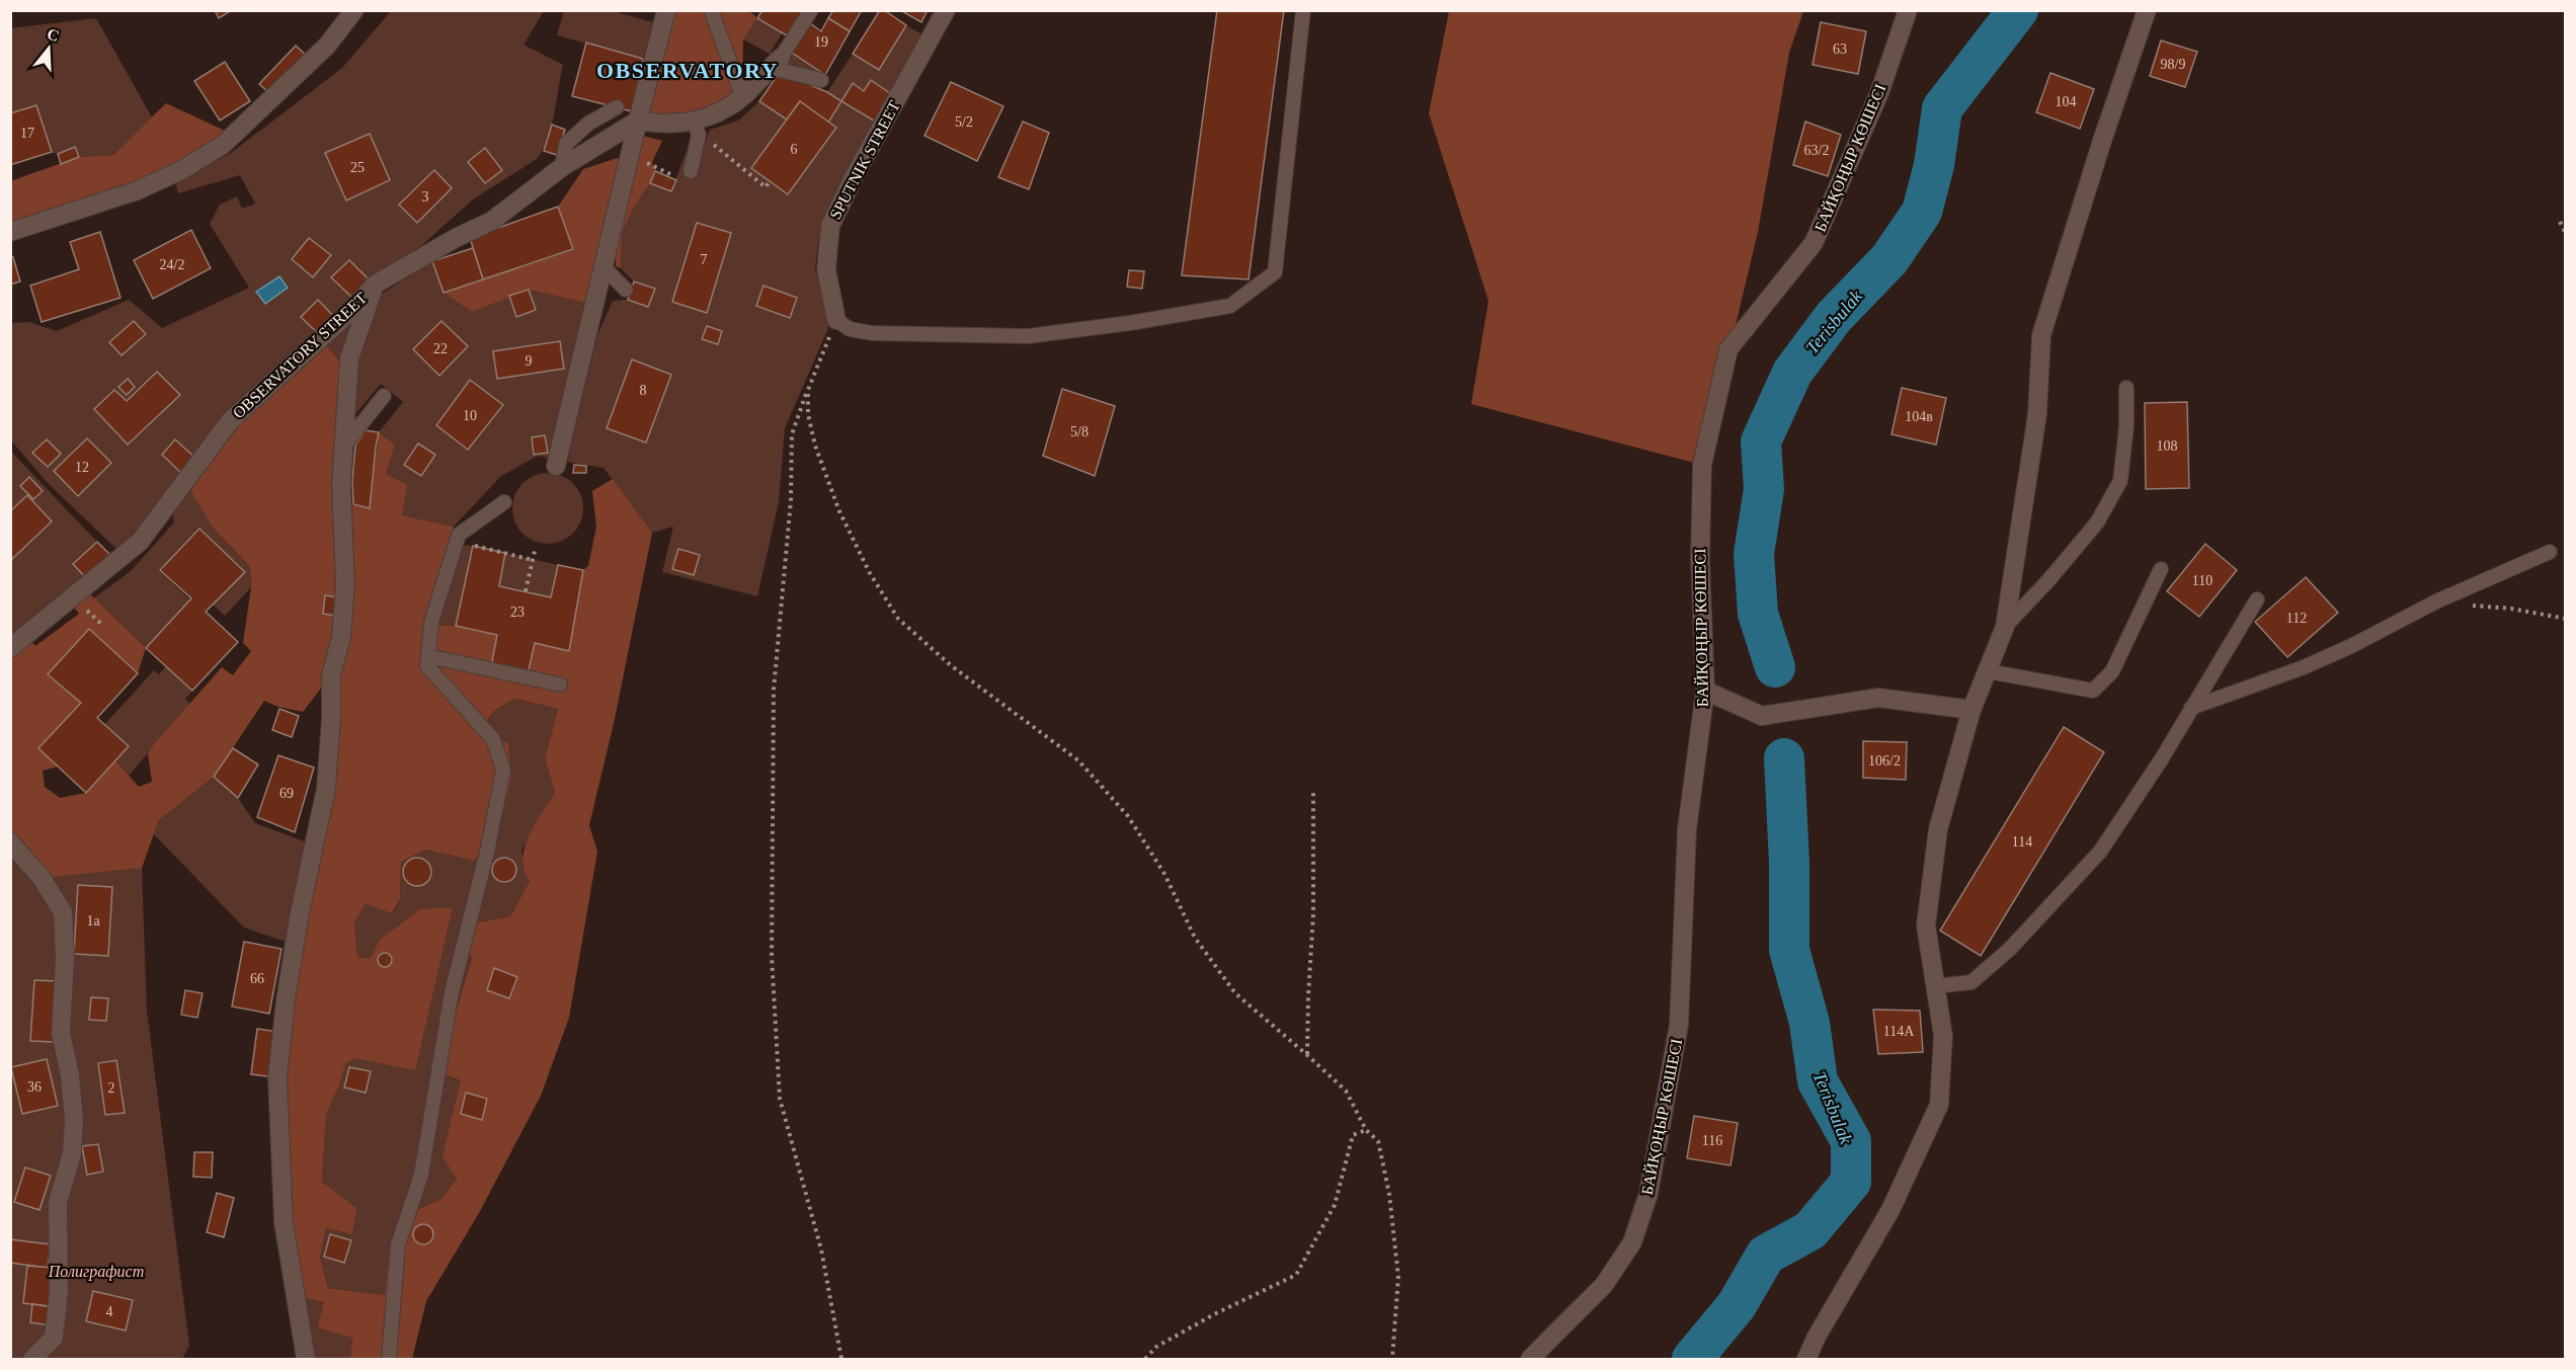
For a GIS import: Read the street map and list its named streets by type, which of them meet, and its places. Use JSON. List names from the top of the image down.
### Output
{
  "streets": {
    "street": ["БАЙҚОҢЫР КӨШЕСІ", "SPUTNIK STREET", "OBSERVATORY STREET"]
  },
  "districts": ["OBSERVATORY"],
  "water": ["Terisbulak"],
  "parks": ["Полиграфист"],
  "house_numbers": [
    "19",
    "63",
    "98/9",
    "104",
    "5/2",
    "17",
    "6",
    "63/2",
    "25",
    "3",
    "7",
    "24/2",
    "22",
    "9",
    "8",
    "10",
    "104в",
    "5/8",
    "108",
    "12",
    "110",
    "23",
    "112",
    "106/2",
    "69",
    "114",
    "1а",
    "66",
    "114А",
    "36",
    "2",
    "116",
    "4"
  ],
  "north": "top"
}
